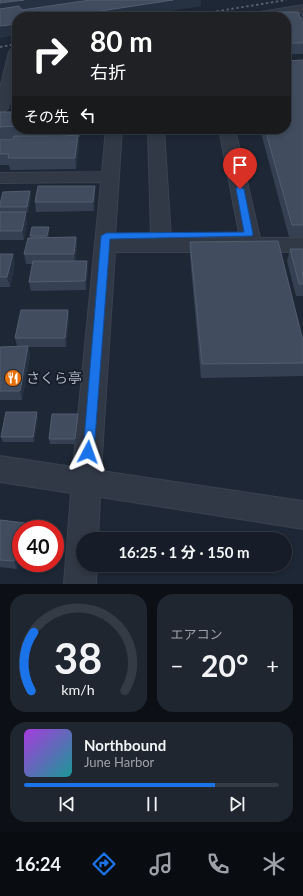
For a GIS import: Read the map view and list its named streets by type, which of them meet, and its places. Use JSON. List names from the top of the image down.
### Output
{
  "places": {
    "restaurant": ["さくら亭"]
  },
  "page": {
    "turn": ["80 m", "右折"],
    "then": "その先",
    "limit": "40",
    "trip": "16:25 · 1 分 · 150 m",
    "tile": "エアコン",
    "heat": ["−", "20°", "+"],
    "song": ["Northbound", "June Harbor"],
    "tabs": "16:24",
    "gauge": ["38", "km/h"]
  }
}
